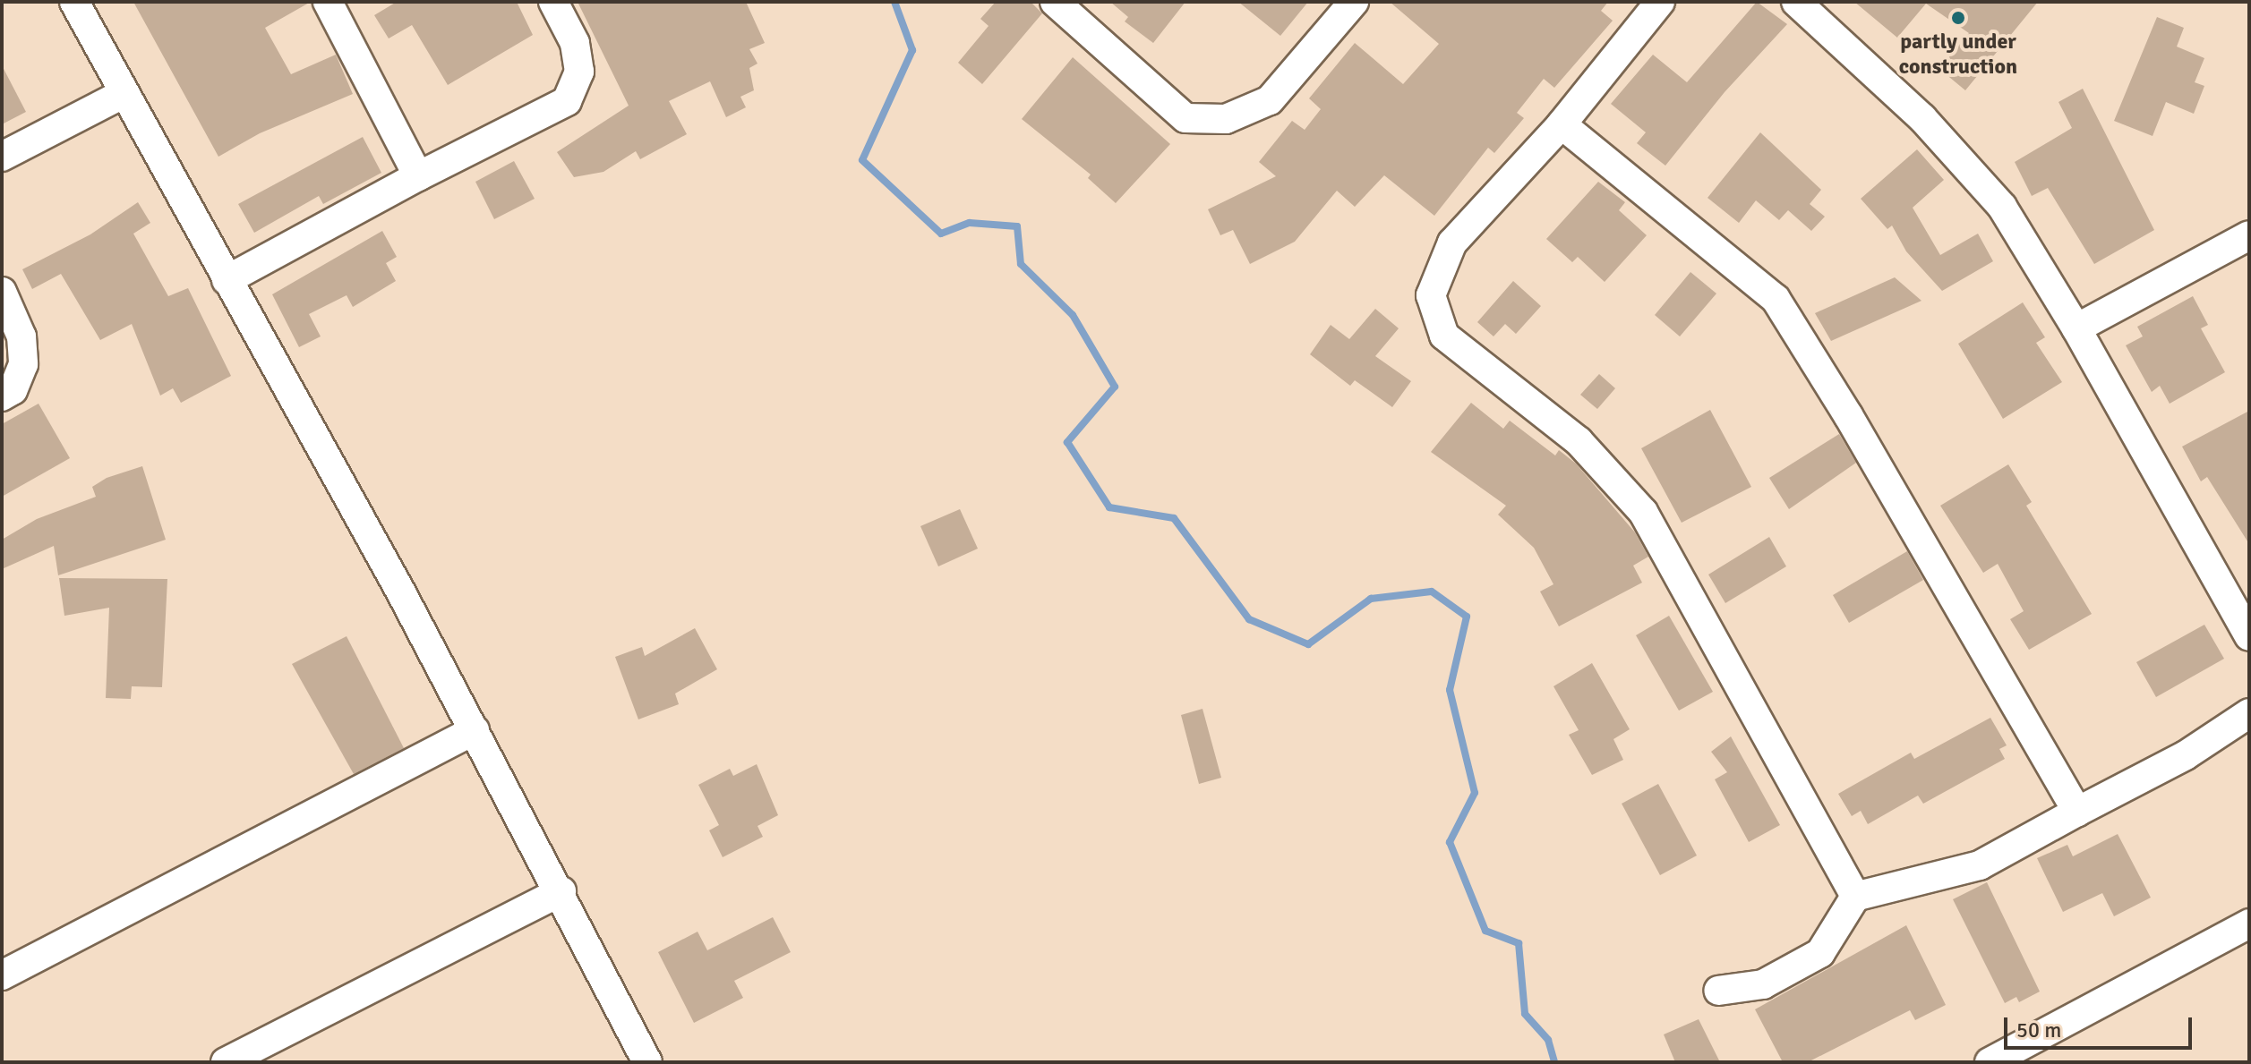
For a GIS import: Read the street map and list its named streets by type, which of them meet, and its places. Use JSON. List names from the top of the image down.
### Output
{
  "places": ["partly under construction"],
  "scale_bar": "50 m"
}
